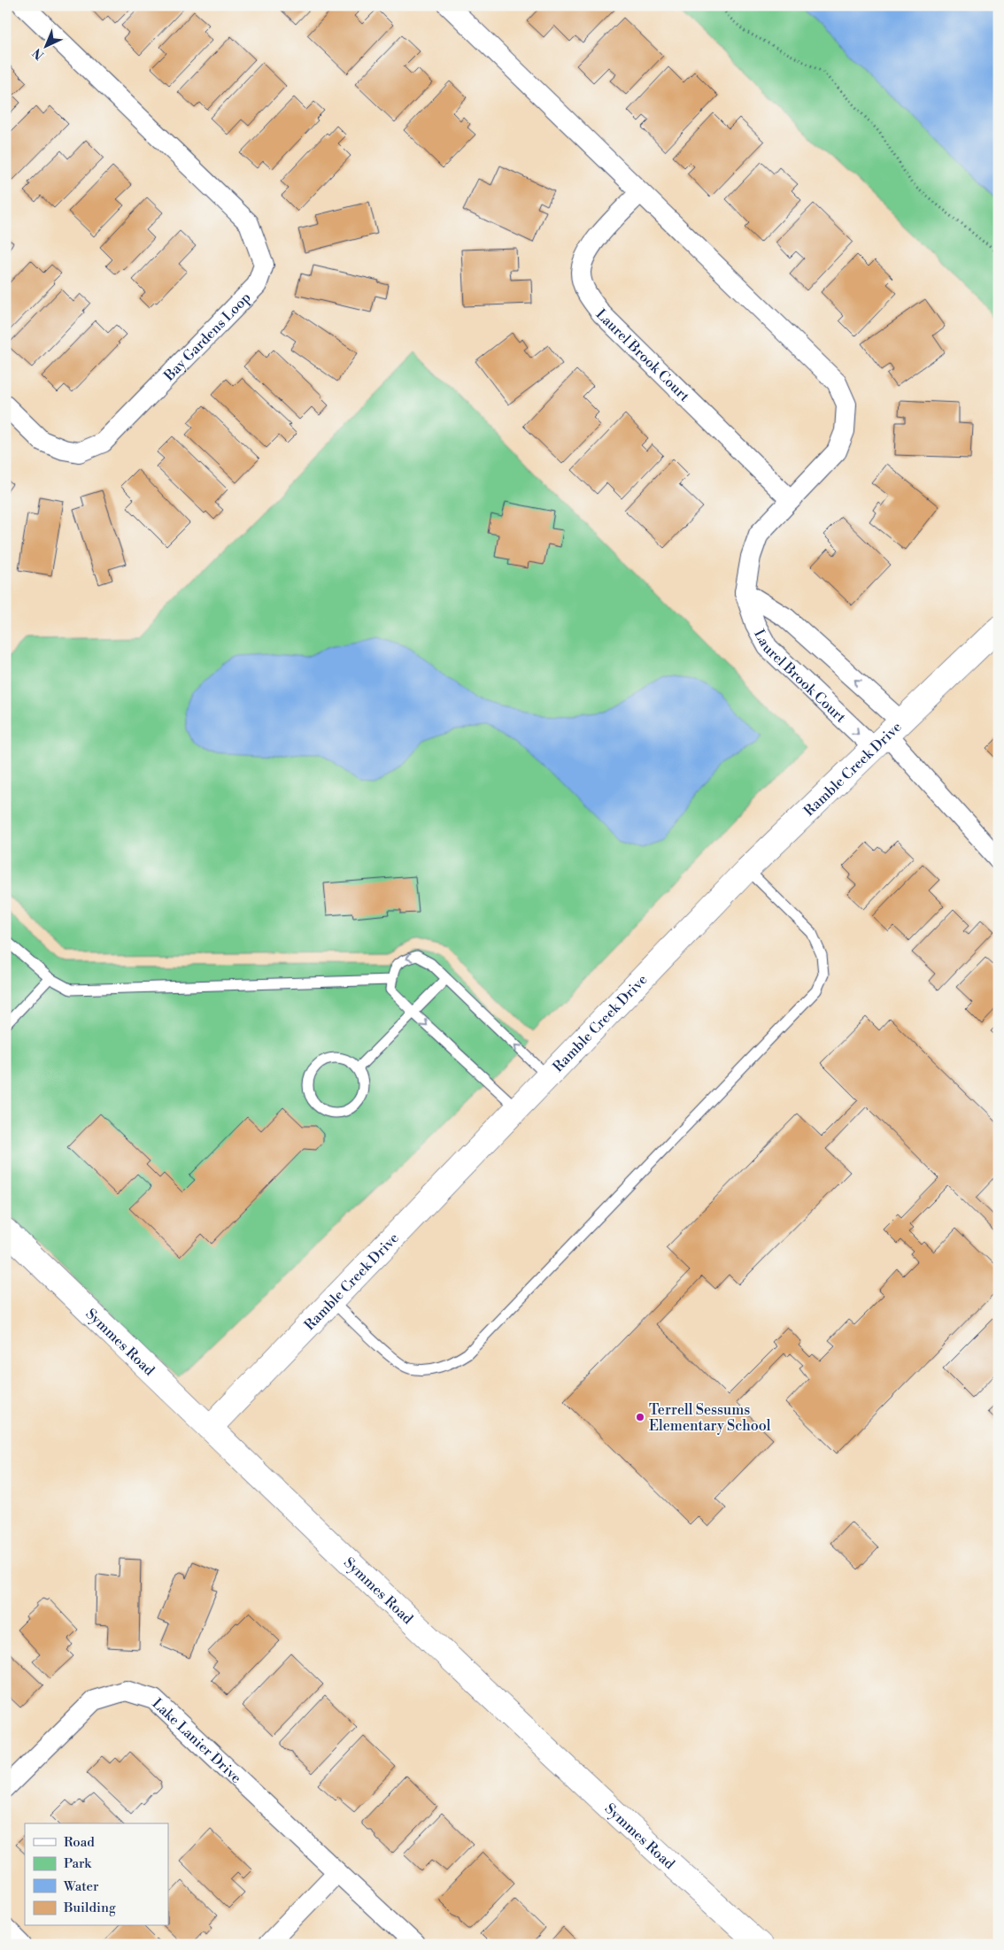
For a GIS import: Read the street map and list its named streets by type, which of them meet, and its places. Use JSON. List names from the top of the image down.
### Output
{
  "streets": {
    "street": [
      "Bay Gardens Loop",
      "Laurel Brook Court",
      "Ramble Creek Drive",
      "Symmes Road",
      "Lake Lanier Drive"
    ]
  },
  "crossings": [
    ["Laurel Brook Court", "Ramble Creek Drive"],
    ["Ramble Creek Drive", "Symmes Road"]
  ],
  "places": ["Terrell Sessums Elementary School"],
  "legend": [
    "Road",
    "Park",
    "Water",
    "Building"
  ],
  "north": "bottom left"
}
